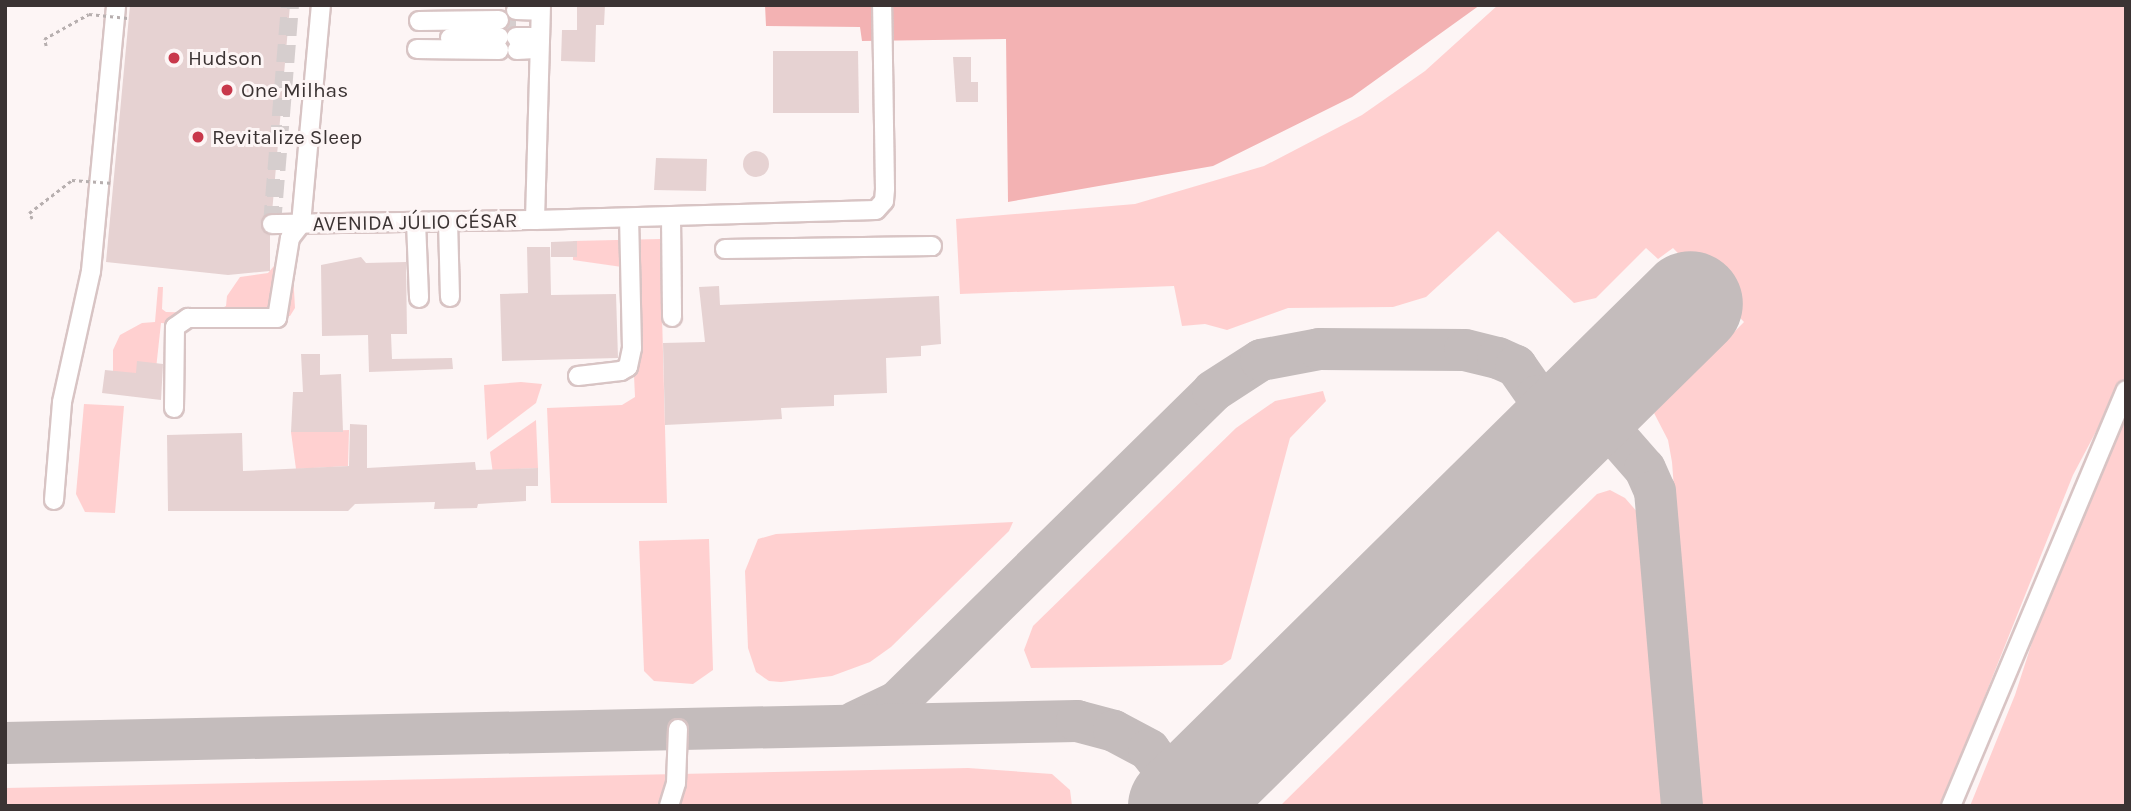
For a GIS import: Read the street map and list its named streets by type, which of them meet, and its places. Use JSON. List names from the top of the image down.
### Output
{
  "streets": {
    "street": ["AVENIDA JÚLIO CÉSAR"]
  },
  "places": ["Hudson", "One Milhas", "Revitalize Sleep"]
}
